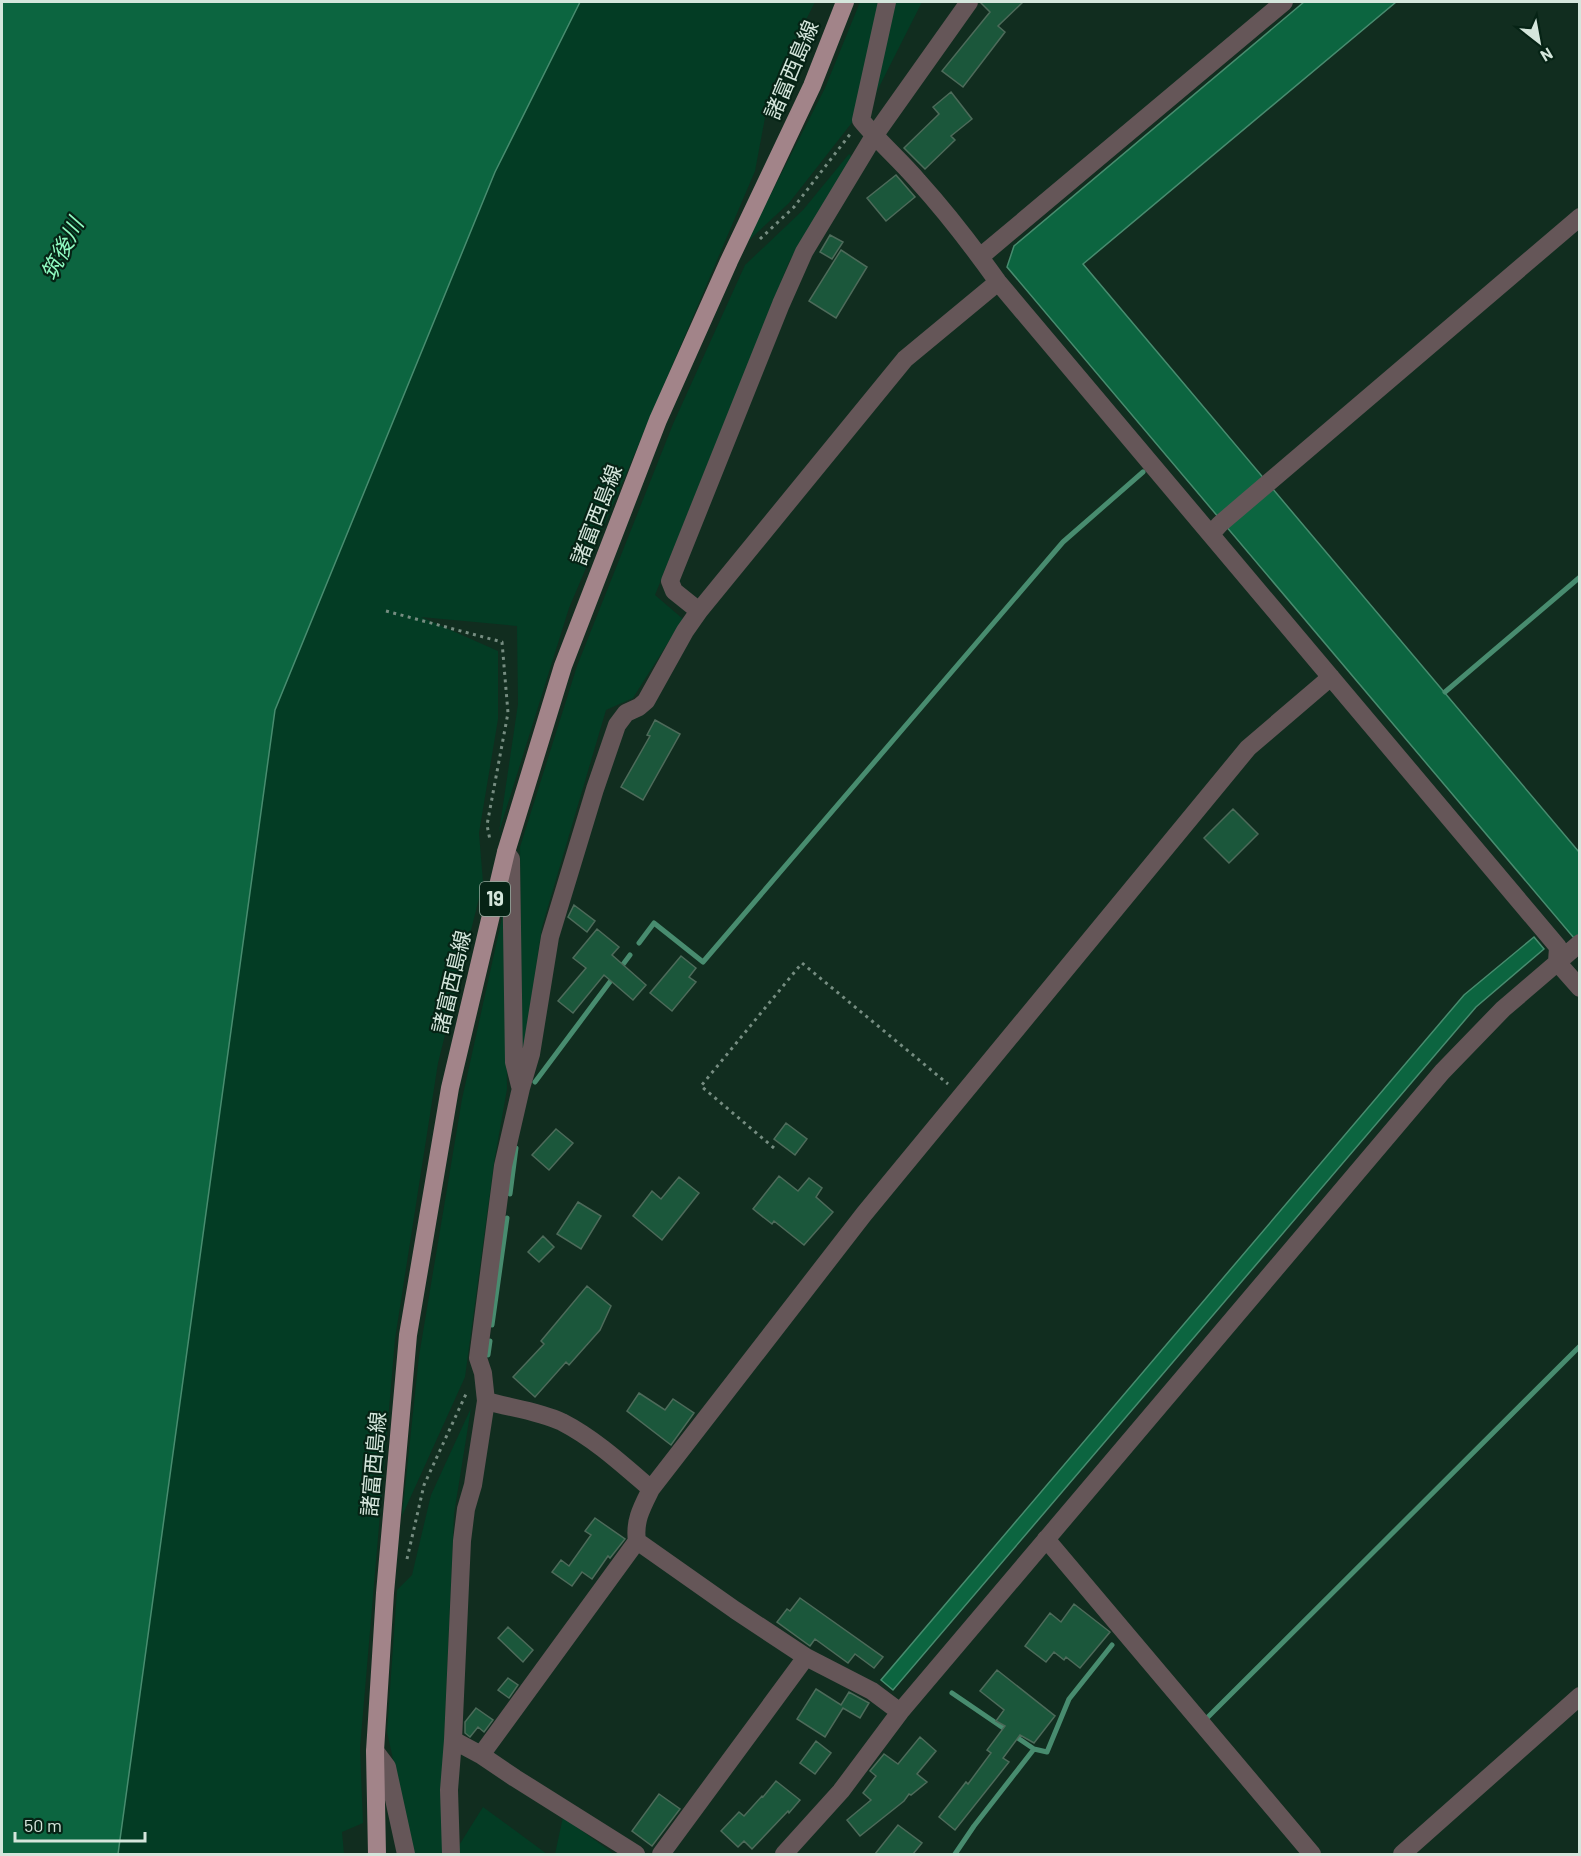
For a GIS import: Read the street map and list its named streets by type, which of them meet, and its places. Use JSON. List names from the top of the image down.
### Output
{
  "streets": {
    "main road": ["諸富西島線", "19"]
  },
  "water": ["筑後川"],
  "scale_bar": "50 m",
  "north": "bottom right"
}
